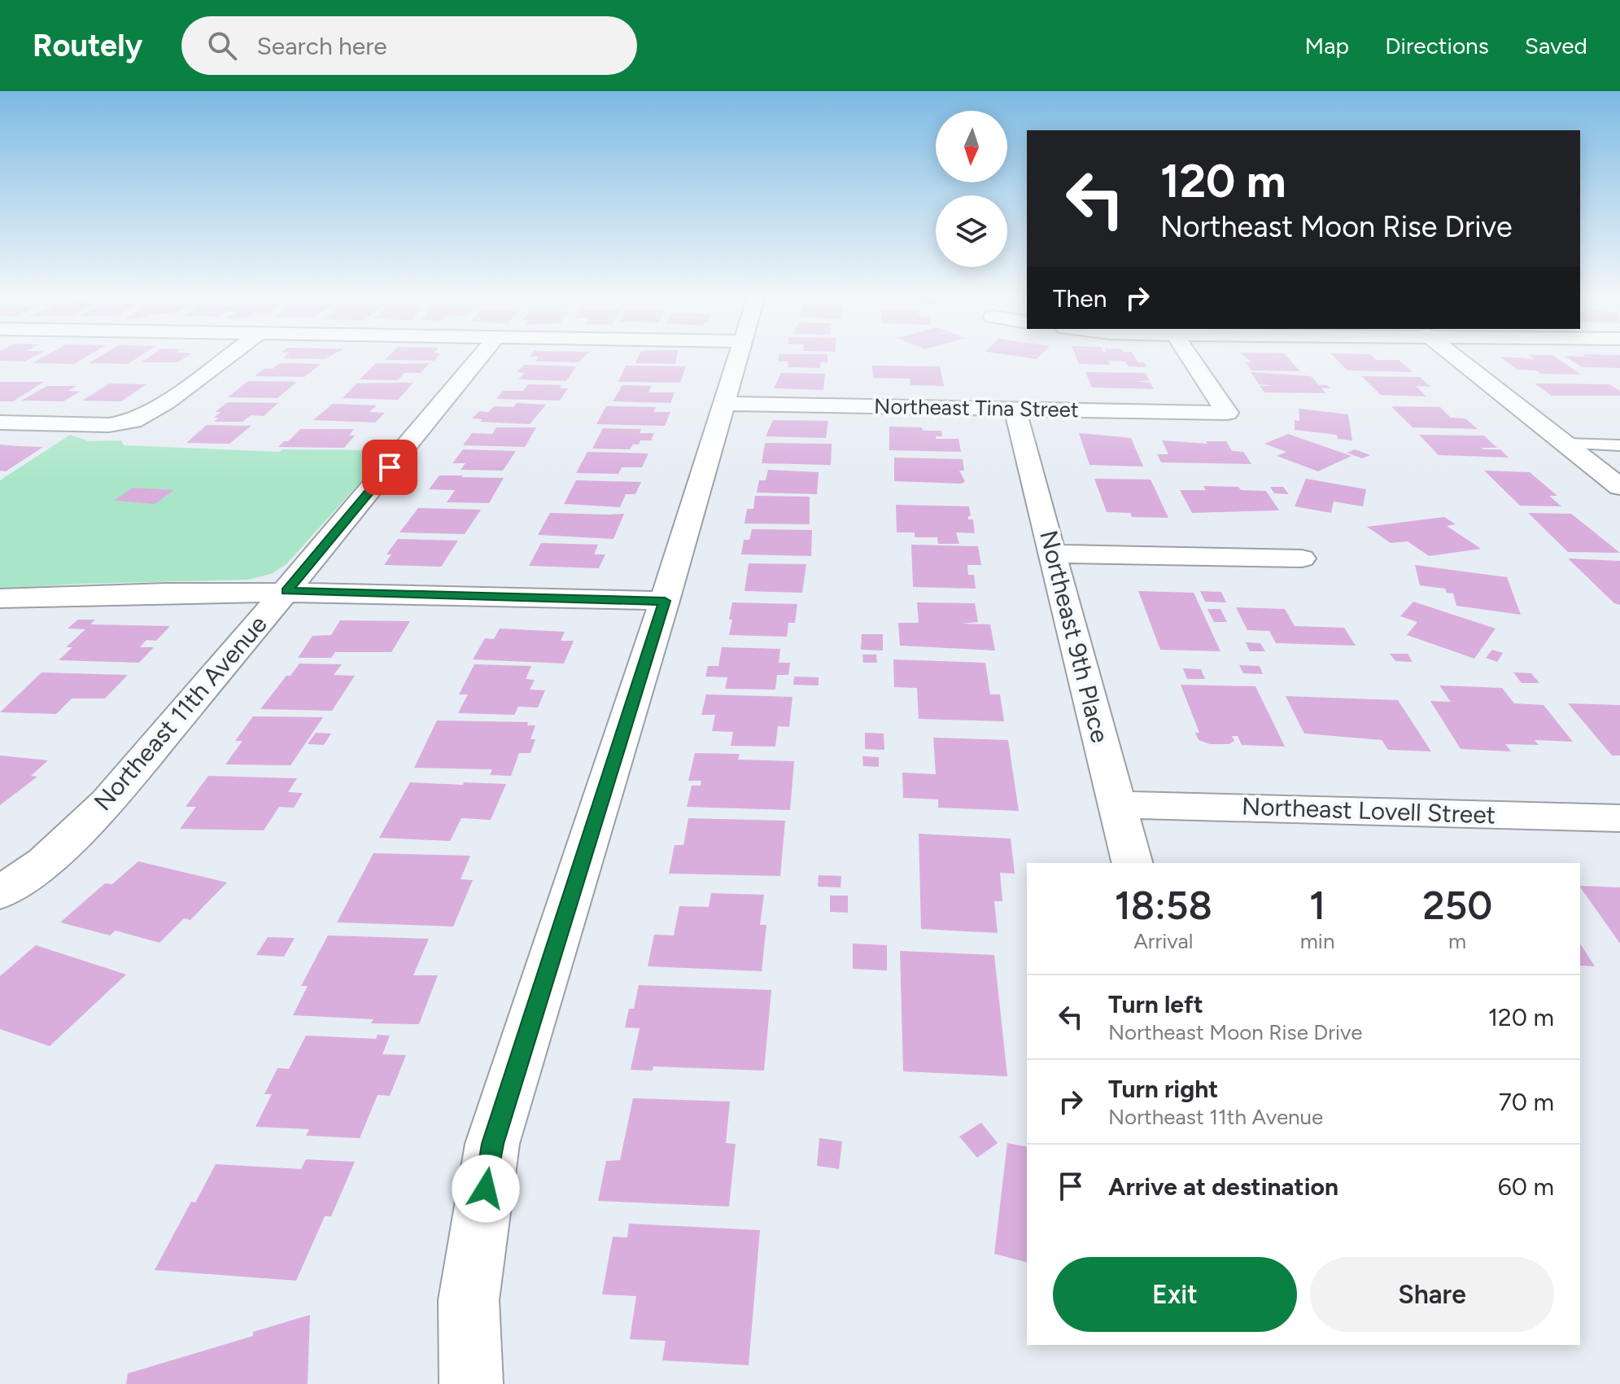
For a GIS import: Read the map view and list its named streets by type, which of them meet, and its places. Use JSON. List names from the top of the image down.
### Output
{
  "streets": {
    "street": [
      "Northeast Tina Street",
      "Northeast 9th Place",
      "Northeast 11th Avenue",
      "Northeast Lovell Street"
    ]
  },
  "crossings": [
    ["Northeast Tina Street", "Northeast 9th Place"],
    ["Northeast 9th Place", "Northeast Lovell Street"]
  ],
  "north": "bottom",
  "page": {
    "header": "Routely",
    "search": "Search here",
    "nav": ["Map", "Directions", "Saved"],
    "turn": ["120 m", "Northeast Moon Rise Drive"],
    "then": "Then",
    "eta": [
      "18:58",
      "Arrival",
      "1",
      "min",
      "250",
      "m"
    ],
    "list": [
      {
        "name": "Turn left",
        "note": "Northeast Moon Rise Drive",
        "value": "120 m"
      },
      {
        "name": "Turn right",
        "note": "Northeast 11th Avenue",
        "value": "70 m"
      },
      {
        "name": "Arrive at destination",
        "value": "60 m"
      }
    ],
    "buttons": ["Exit", "Share"]
  }
}
